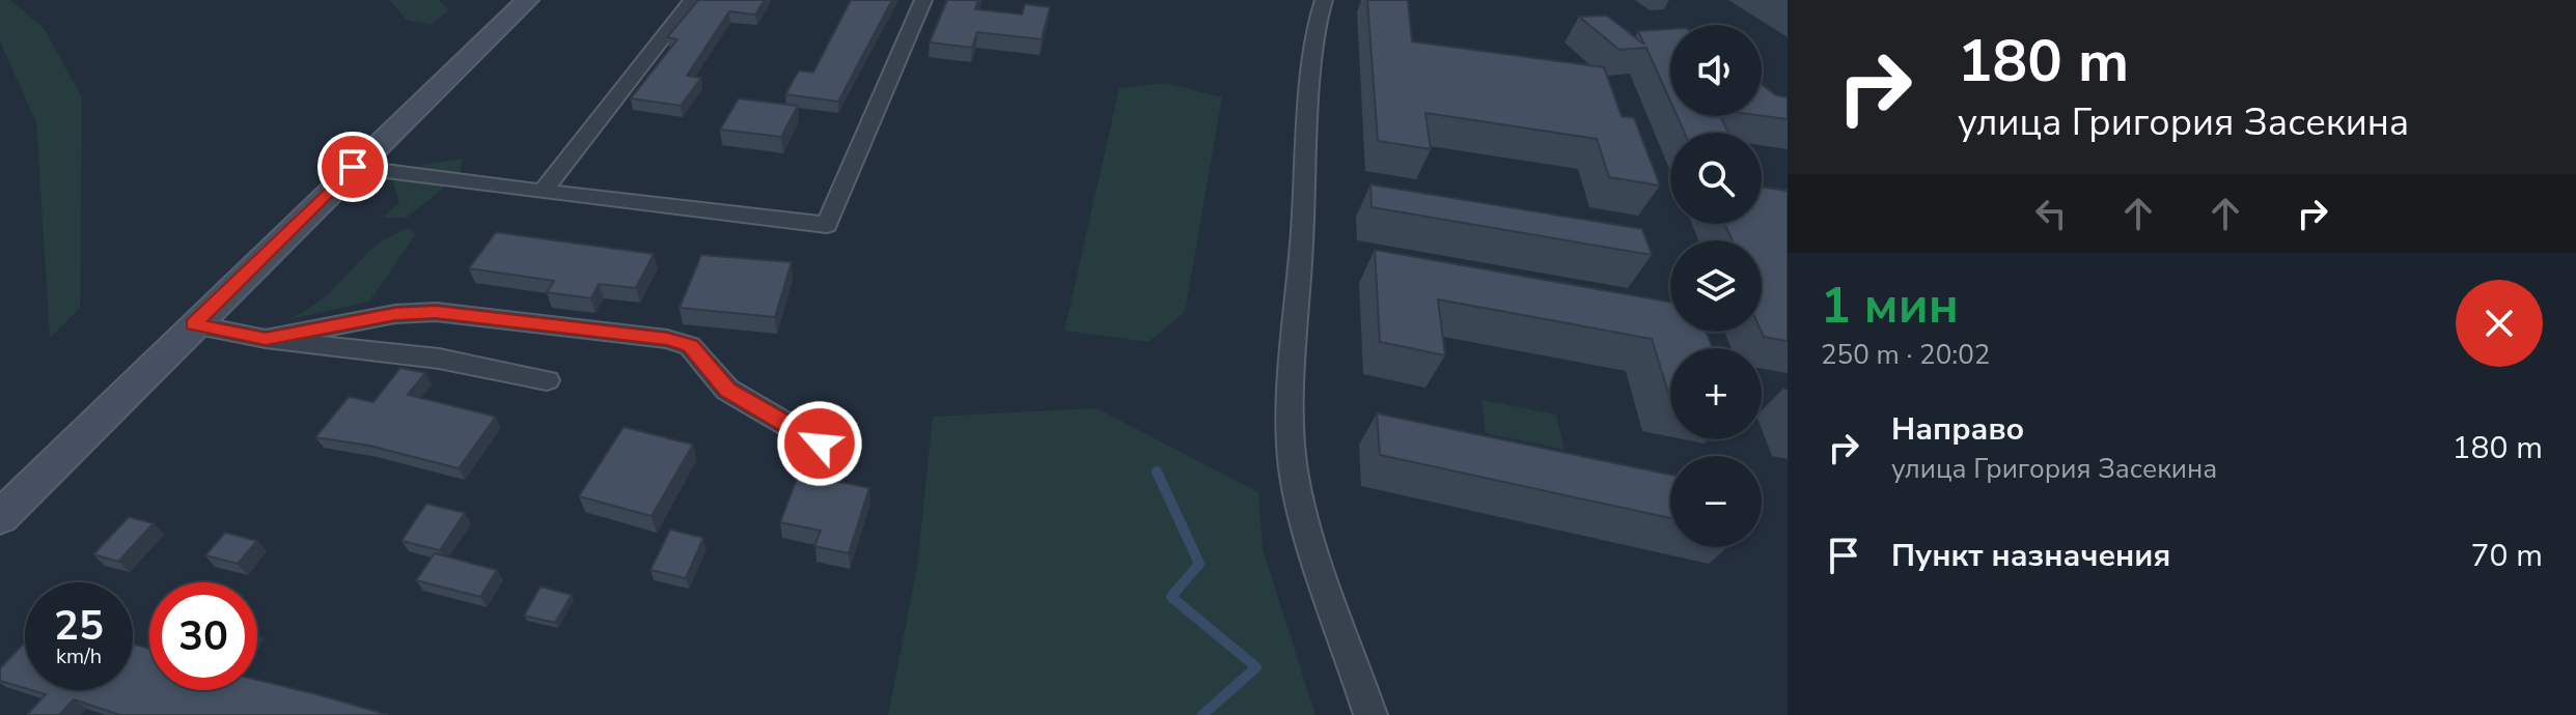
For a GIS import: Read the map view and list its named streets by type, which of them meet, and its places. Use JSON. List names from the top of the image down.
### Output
{
  "page": {
    "turn": ["180 m", "улица Григория Засекина"],
    "map_buttons": ["+", "−"],
    "heading": ["1 мин", "250 m · 20:02"],
    "list": [
      {
        "name": "Направо",
        "note": "улица Григория Засекина",
        "value": "180 m"
      },
      {
        "name": "Пункт назначения",
        "value": "70 m"
      }
    ],
    "speed": "25 km/h",
    "limit": "30"
  }
}
